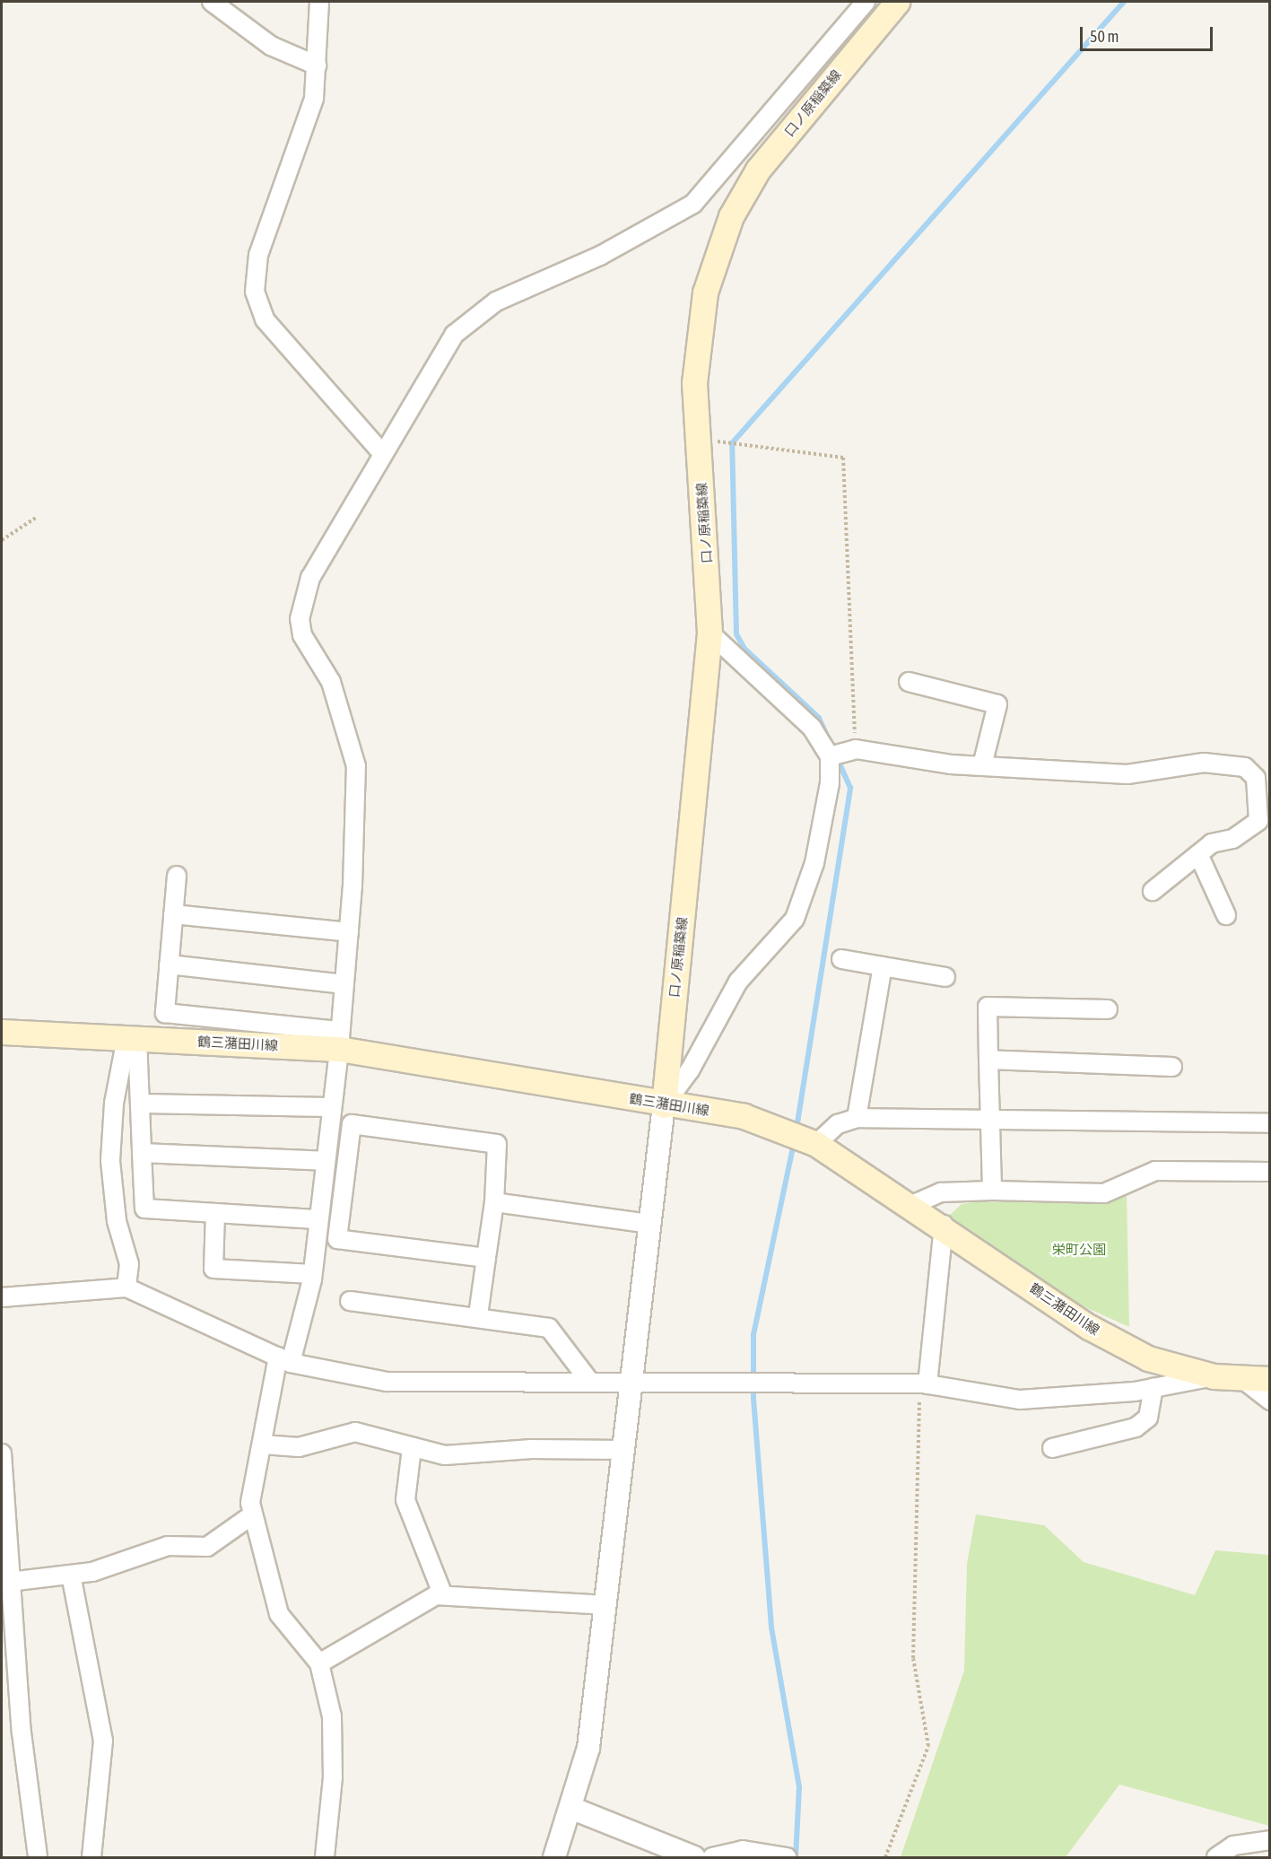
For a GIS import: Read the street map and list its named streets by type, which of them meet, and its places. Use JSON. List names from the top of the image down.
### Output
{
  "streets": {
    "main road": ["口ノ原稲築線", "鶴三潴田川線"]
  },
  "crossings": [
    ["口ノ原稲築線", "鶴三潴田川線"]
  ],
  "parks": ["栄町公園"],
  "scale_bar": "50 m"
}
